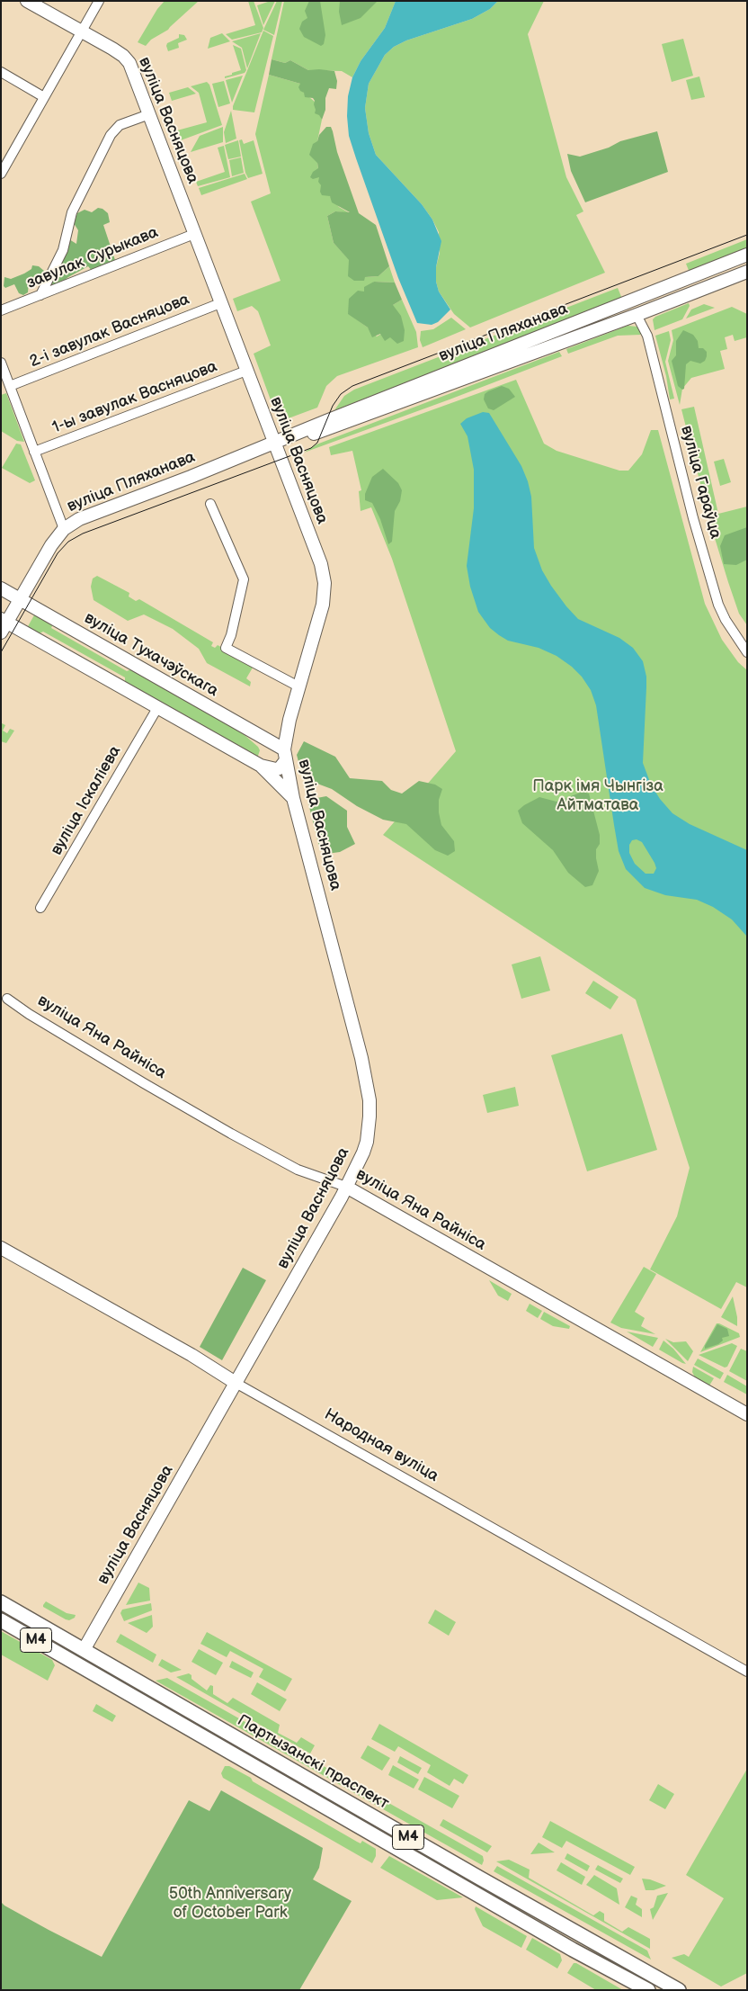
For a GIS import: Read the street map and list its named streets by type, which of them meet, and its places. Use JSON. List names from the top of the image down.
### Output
{
  "streets": {
    "main road": ["М4", "Партызанскі праспект"],
    "street": [
      "вуліца Васняцова",
      "завулак Сурыкава",
      "2-і завулак Васняцова",
      "вуліца Пляханава",
      "1-ы завулак Васняцова",
      "вуліца Гараўца",
      "вуліца Тухачэўскага",
      "вуліца Іскаліева",
      "вуліца Яна Райніса",
      "Народная вуліца"
    ]
  },
  "crossings": [
    ["вуліца Васняцова", "завулак Сурыкава"],
    ["вуліца Васняцова", "2-і завулак Васняцова"],
    ["вуліца Васняцова", "вуліца Пляханава"],
    ["вуліца Васняцова", "1-ы завулак Васняцова"],
    ["вуліца Васняцова", "вуліца Тухачэўскага"],
    ["вуліца Васняцова", "вуліца Яна Райніса"],
    ["вуліца Васняцова", "Народная вуліца"],
    ["вуліца Васняцова", "Партызанскі праспект"],
    ["вуліца Пляханава", "вуліца Гараўца"],
    ["вуліца Пляханава", "вуліца Тухачэўскага"]
  ],
  "parks": ["Парк імя Чынгіза Айтматава", "50th Anniversary of October Park"]
}
